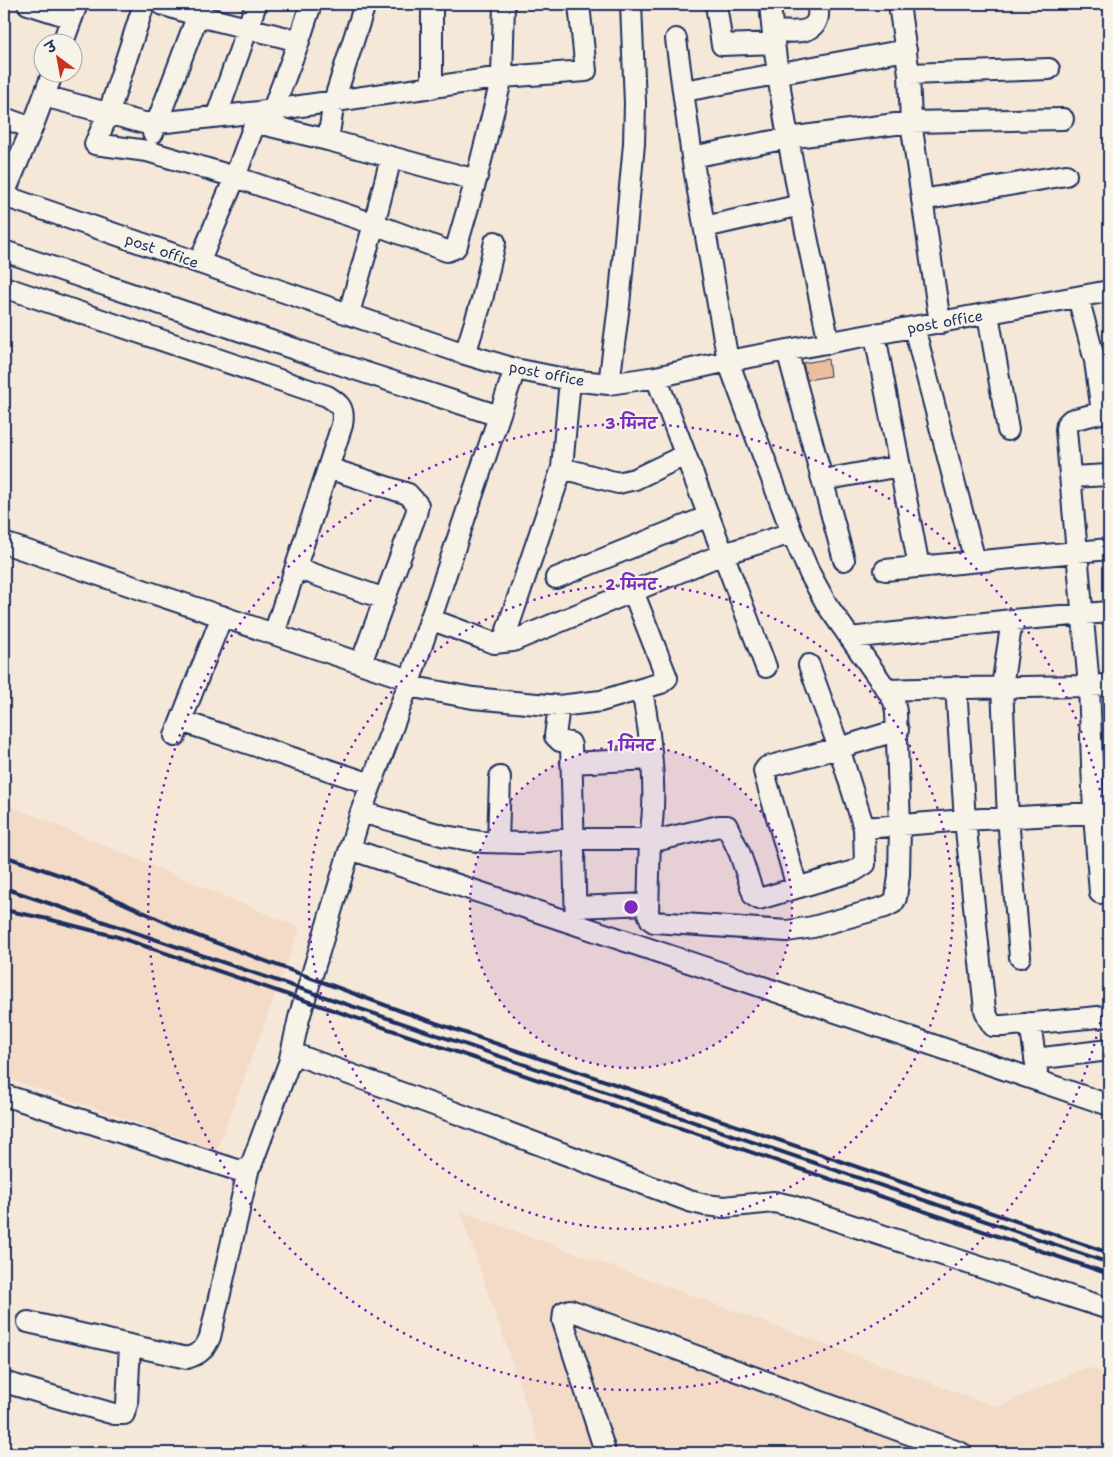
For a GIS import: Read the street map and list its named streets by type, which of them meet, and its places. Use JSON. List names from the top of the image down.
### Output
{
  "streets": {
    "street": ["post office"]
  },
  "north": "top left",
  "rings": ["3 मिनट", "2 मिनट", "1 मिनट"]
}
